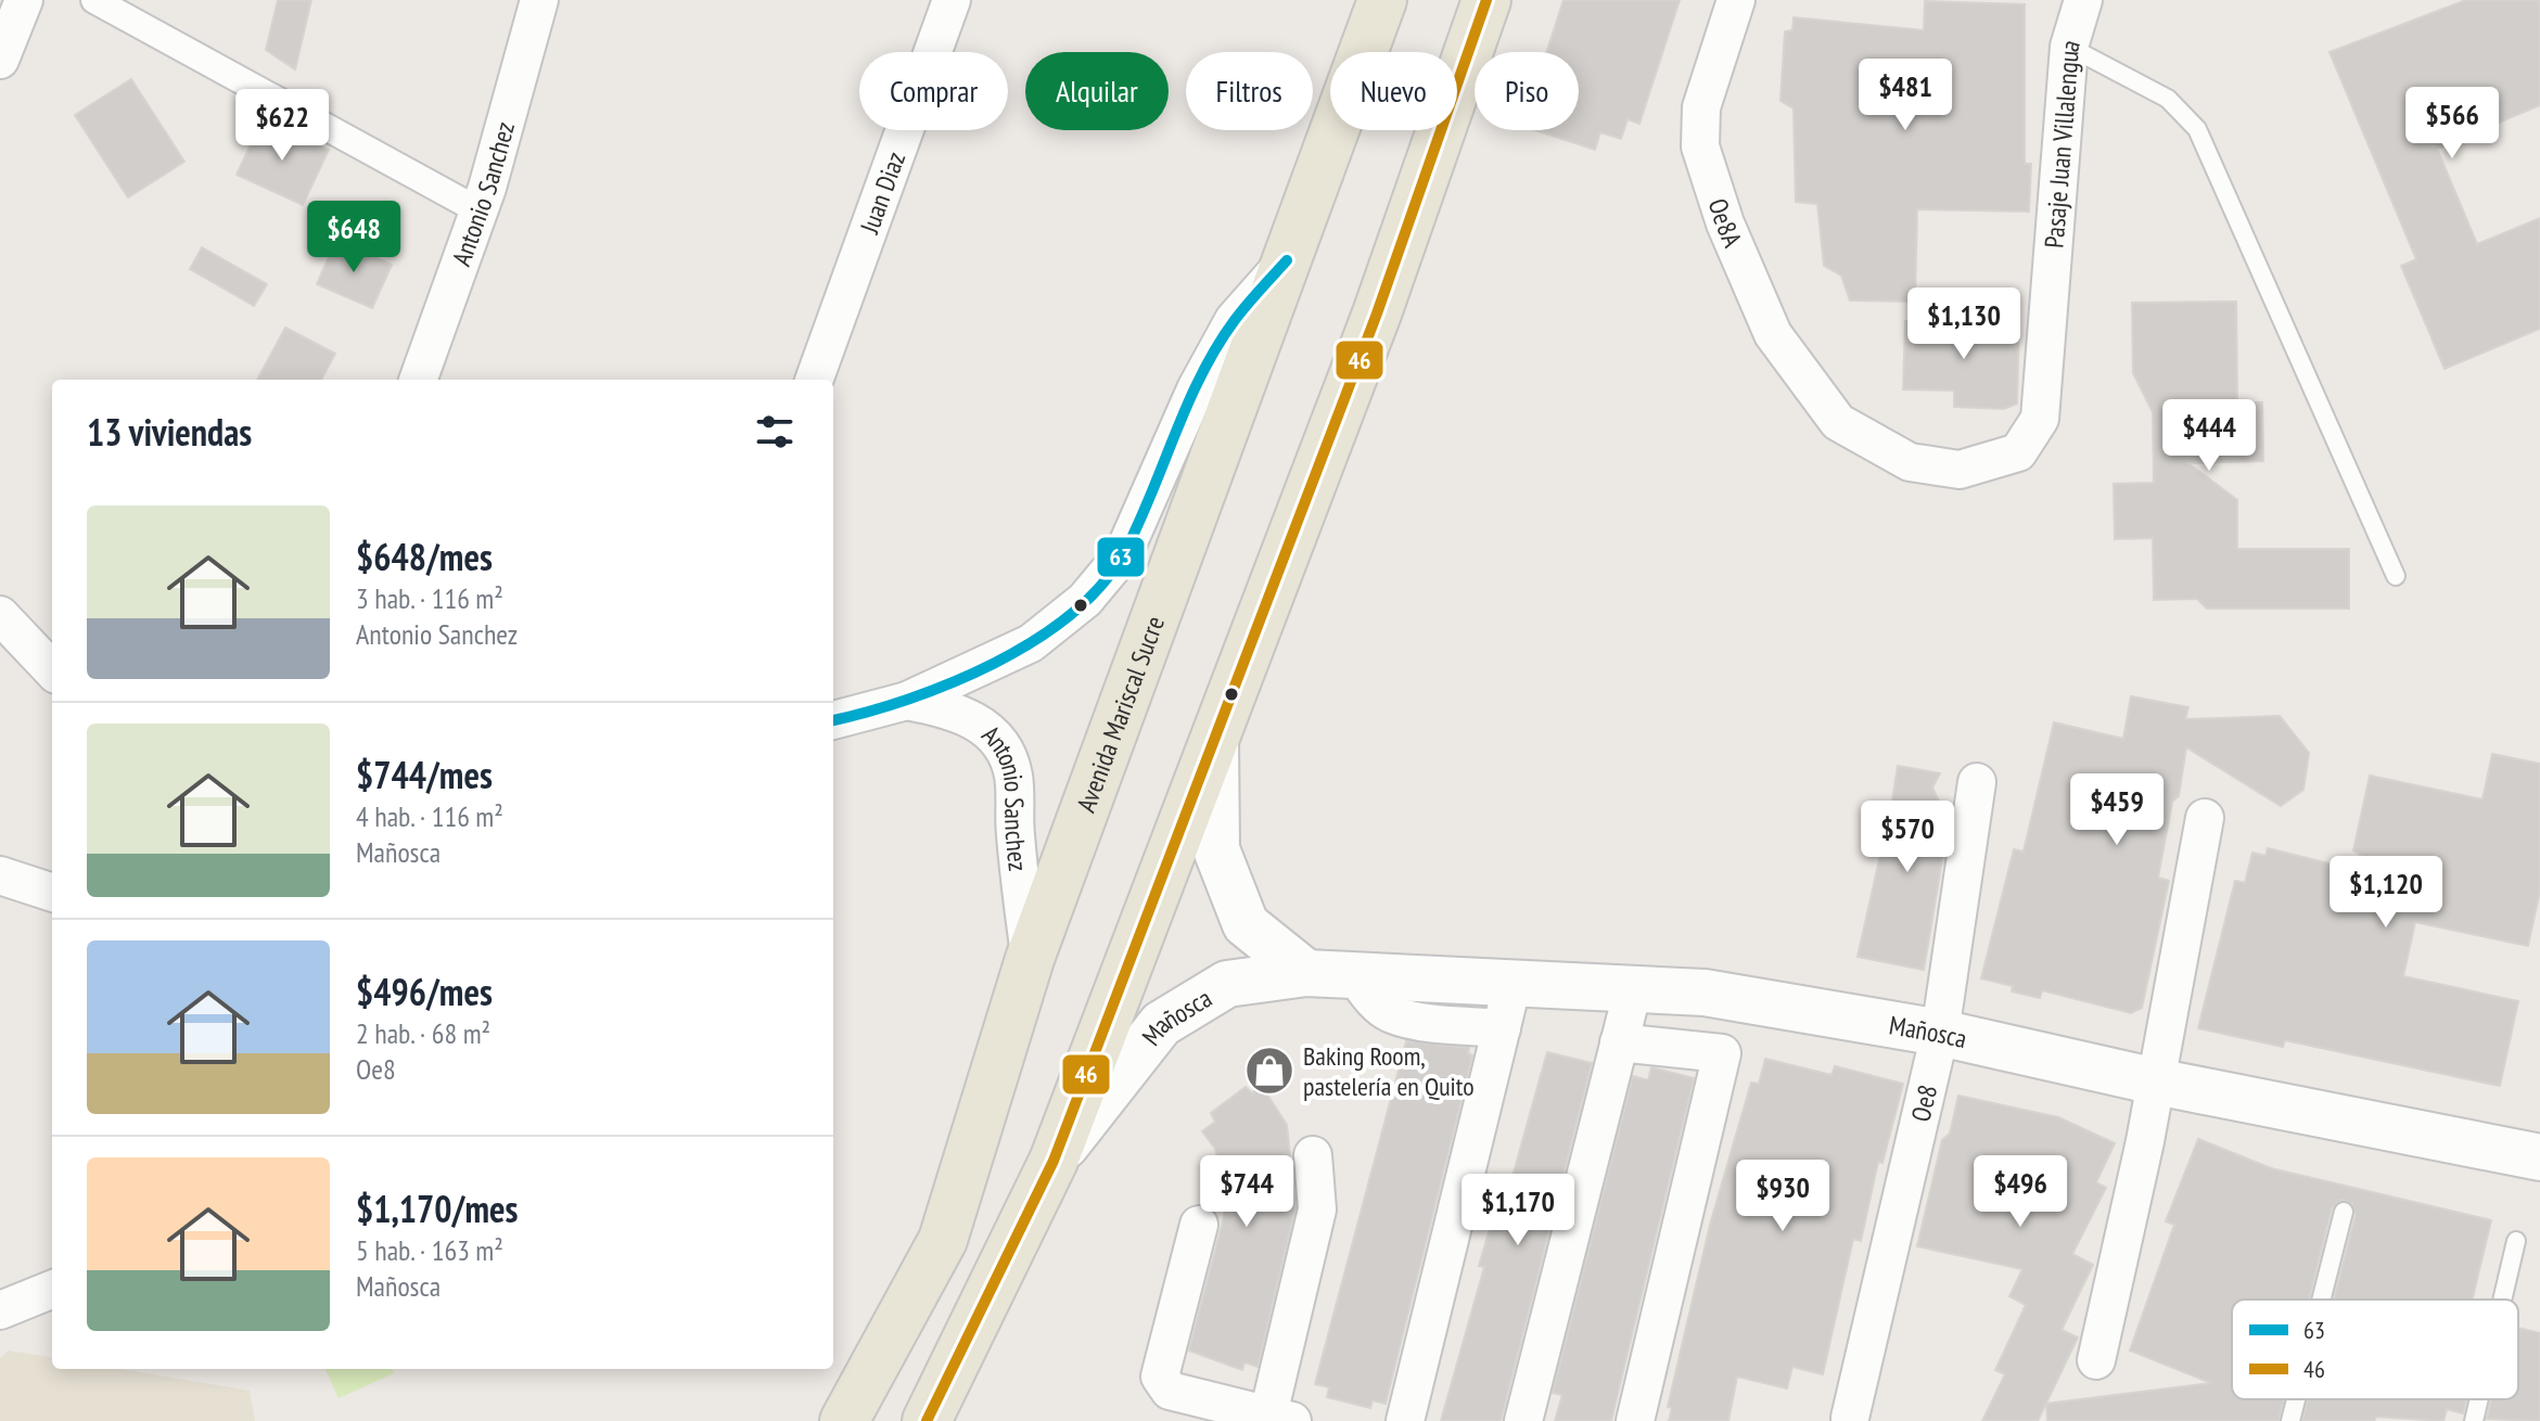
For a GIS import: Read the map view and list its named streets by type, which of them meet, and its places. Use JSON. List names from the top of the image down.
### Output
{
  "streets": {
    "main road": ["Avenida Mariscal Sucre"],
    "street": [
      "Pasaje Juan Villalengua",
      "Juan Diaz",
      "Antonio Sanchez",
      "Oe8A",
      "Mañosca",
      "Oe8"
    ]
  },
  "crossings": [
    ["Pasaje Juan Villalengua", "Oe8A"],
    ["Antonio Sanchez", "Avenida Mariscal Sucre"],
    ["Mañosca", "Oe8"]
  ],
  "places": {
    "shop": ["Baking Room, pastelería en Quito"]
  },
  "lines": ["transit line 46", "transit line 63"],
  "legend": ["63", "46"],
  "page": {
    "chip": [
      "Comprar",
      "Alquilar",
      "Filtros",
      "Nuevo",
      "Piso"
    ],
    "price": [
      "$481",
      "$566",
      "$622",
      "$648",
      "$1,130",
      "$444",
      "$459",
      "$570",
      "$1,120",
      "$744",
      "$496",
      "$930",
      "$1,170"
    ],
    "heading": "13 viviendas",
    "list": [
      {
        "name": "$648/mes",
        "note": "3 hab. · 116 m² · Antonio Sanchez"
      },
      {
        "name": "$744/mes",
        "note": "4 hab. · 116 m² · Mañosca"
      },
      {
        "name": "$496/mes",
        "note": "2 hab. · 68 m² · Oe8"
      },
      {
        "name": "$1,170/mes",
        "note": "5 hab. · 163 m² · Mañosca"
      }
    ]
  }
}
